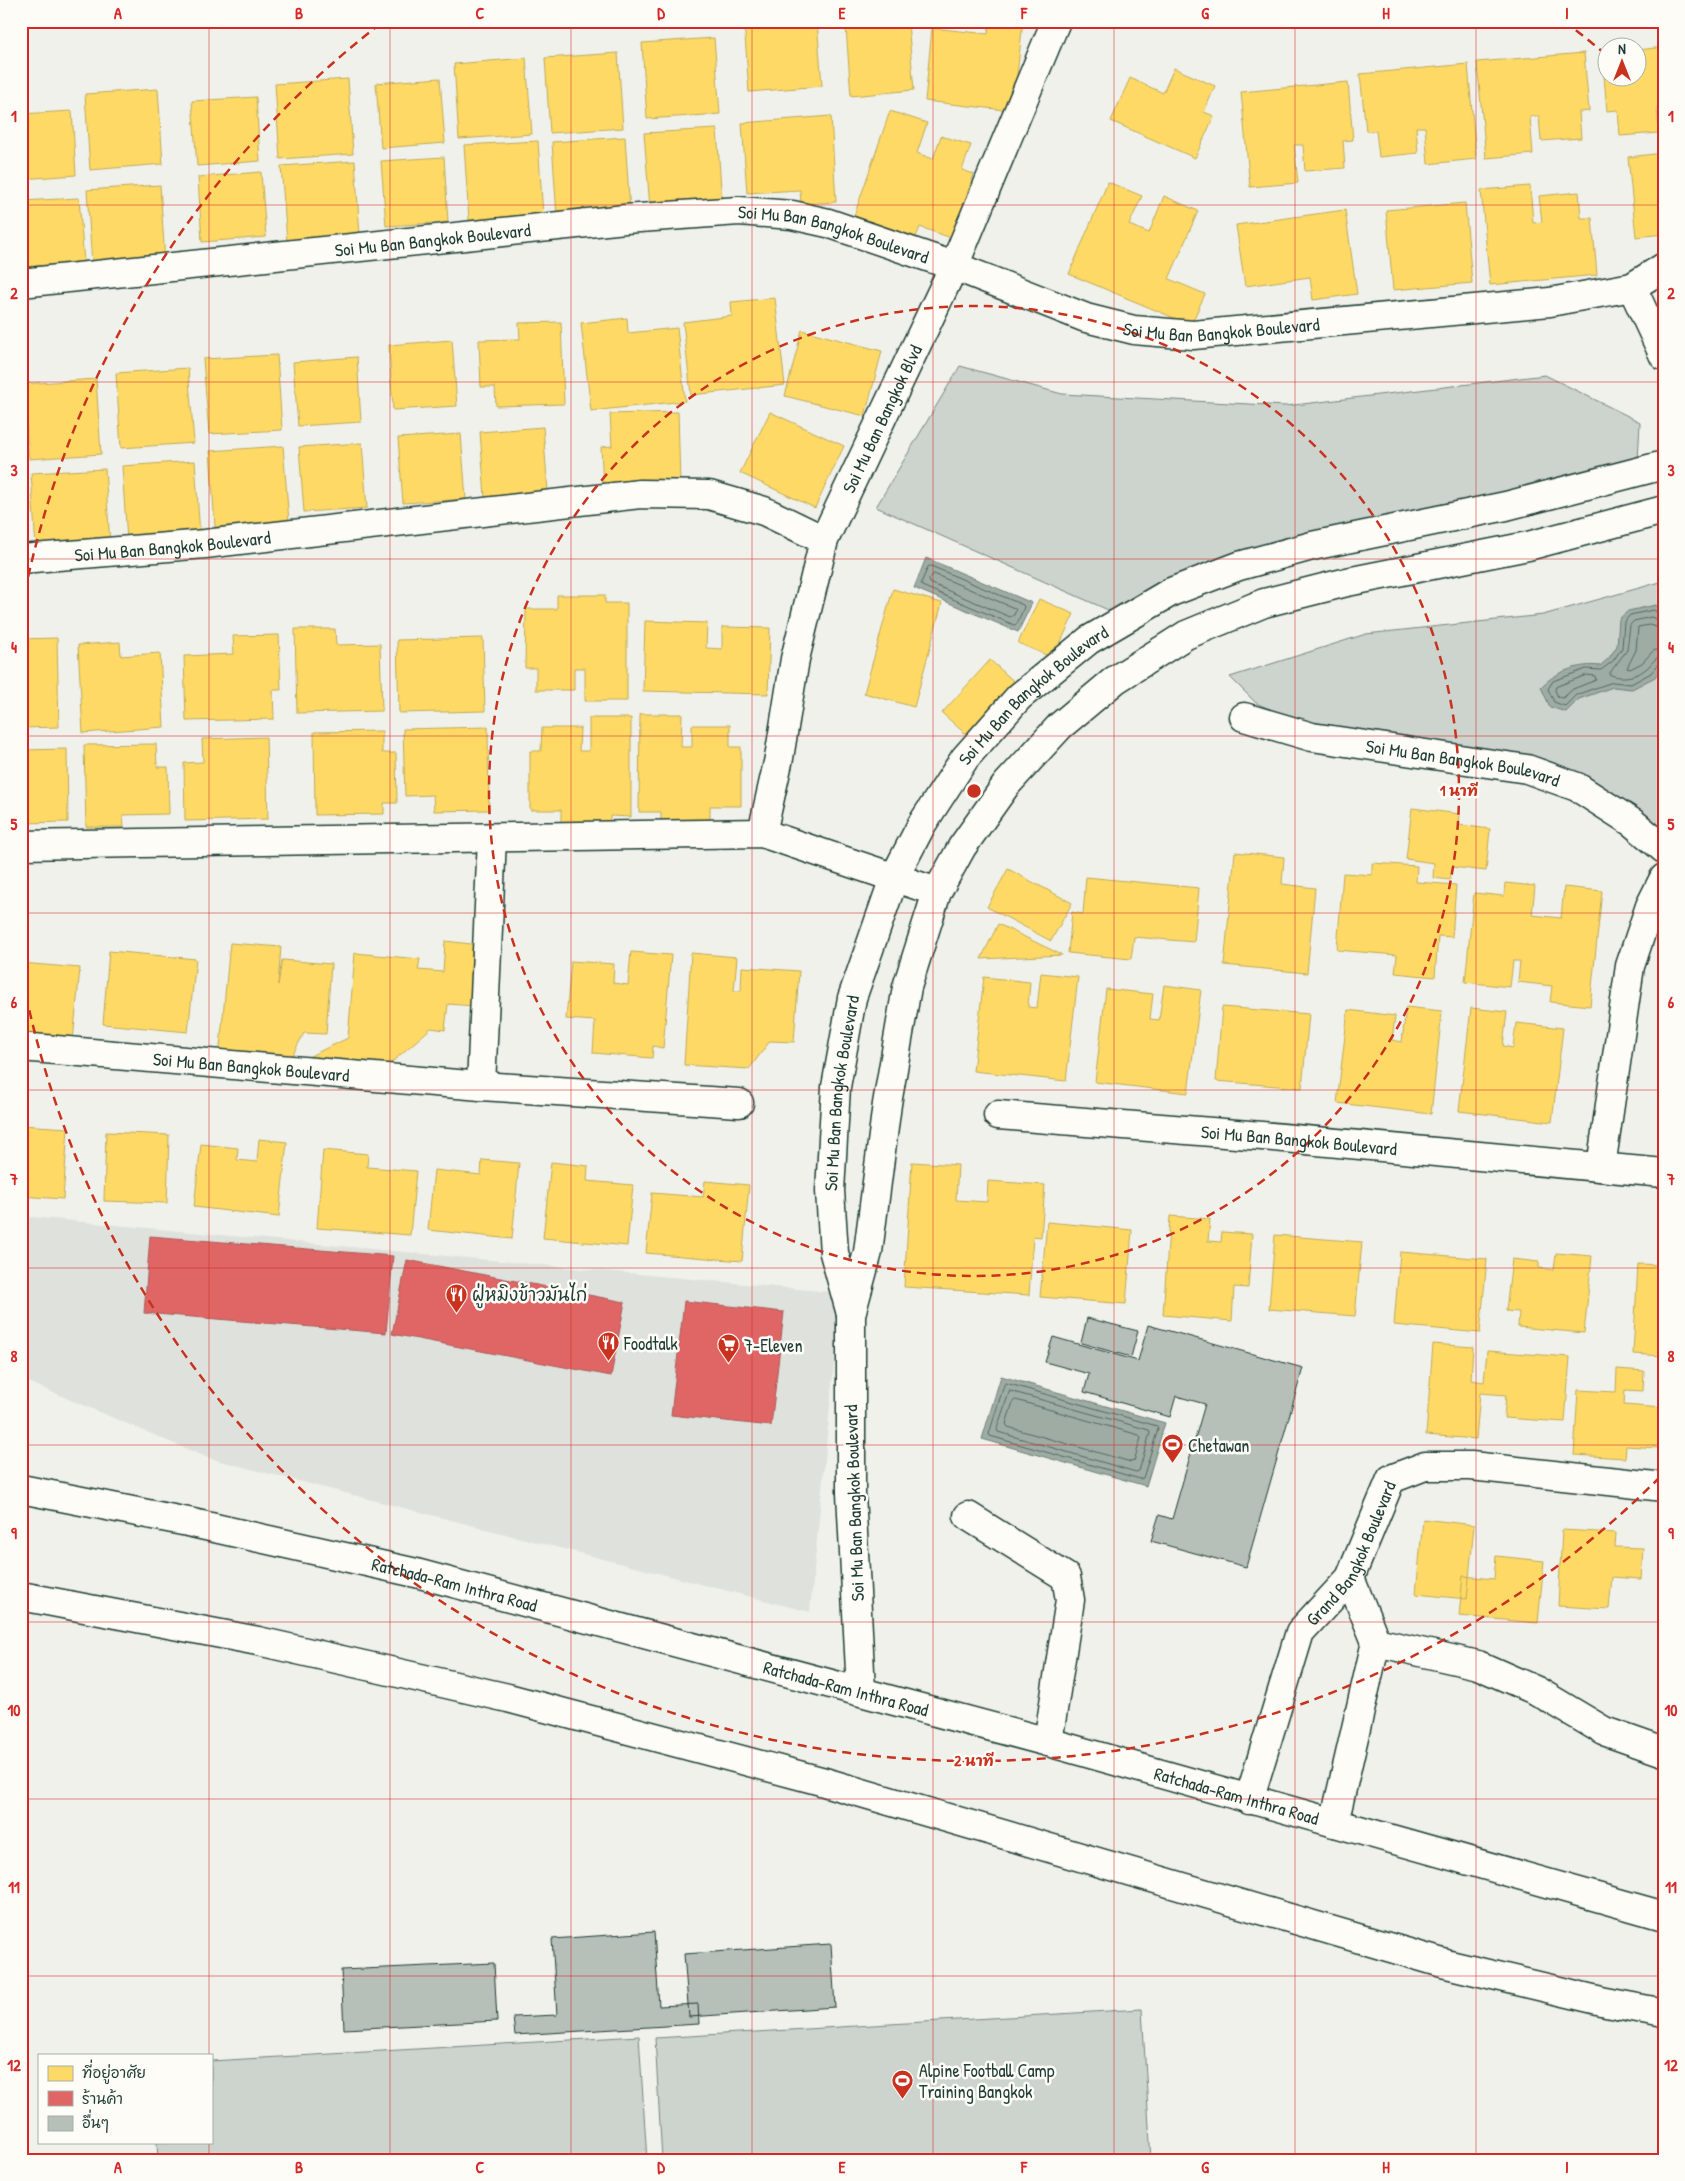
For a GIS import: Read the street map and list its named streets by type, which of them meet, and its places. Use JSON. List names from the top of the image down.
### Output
{
  "streets": {
    "street": [
      "Soi Mu Ban Bangkok Boulevard",
      "Soi Mu Ban Bangkok Blvd",
      "Grand Bangkok Boulevard",
      "Ratchada-Ram Inthra Road"
    ]
  },
  "crossings": [
    ["Soi Mu Ban Bangkok Boulevard", "Soi Mu Ban Bangkok Blvd"],
    ["Soi Mu Ban Bangkok Boulevard", "Ratchada-Ram Inthra Road"],
    ["Grand Bangkok Boulevard", "Ratchada-Ram Inthra Road"]
  ],
  "places": {
    "restaurant": ["ฝู่หมิงข้าวมันไก่", "Foodtalk"],
    "supermarket": ["7-Eleven"],
    "sports": ["Chetawan", "Alpine Football Camp Training Bangkok"]
  },
  "legend": ["ที่อยู่อาศัย", "ร้านค้า", "อื่นๆ"],
  "north": "top",
  "grid": {
    "columns": [
      "A",
      "B",
      "C",
      "D",
      "E",
      "F",
      "G",
      "H",
      "I"
    ],
    "rows": [
      "1",
      "2",
      "3",
      "4",
      "5",
      "6",
      "7",
      "8",
      "9",
      "10",
      "11",
      "12"
    ]
  },
  "rings": ["1 นาที", "2 นาที"]
}
